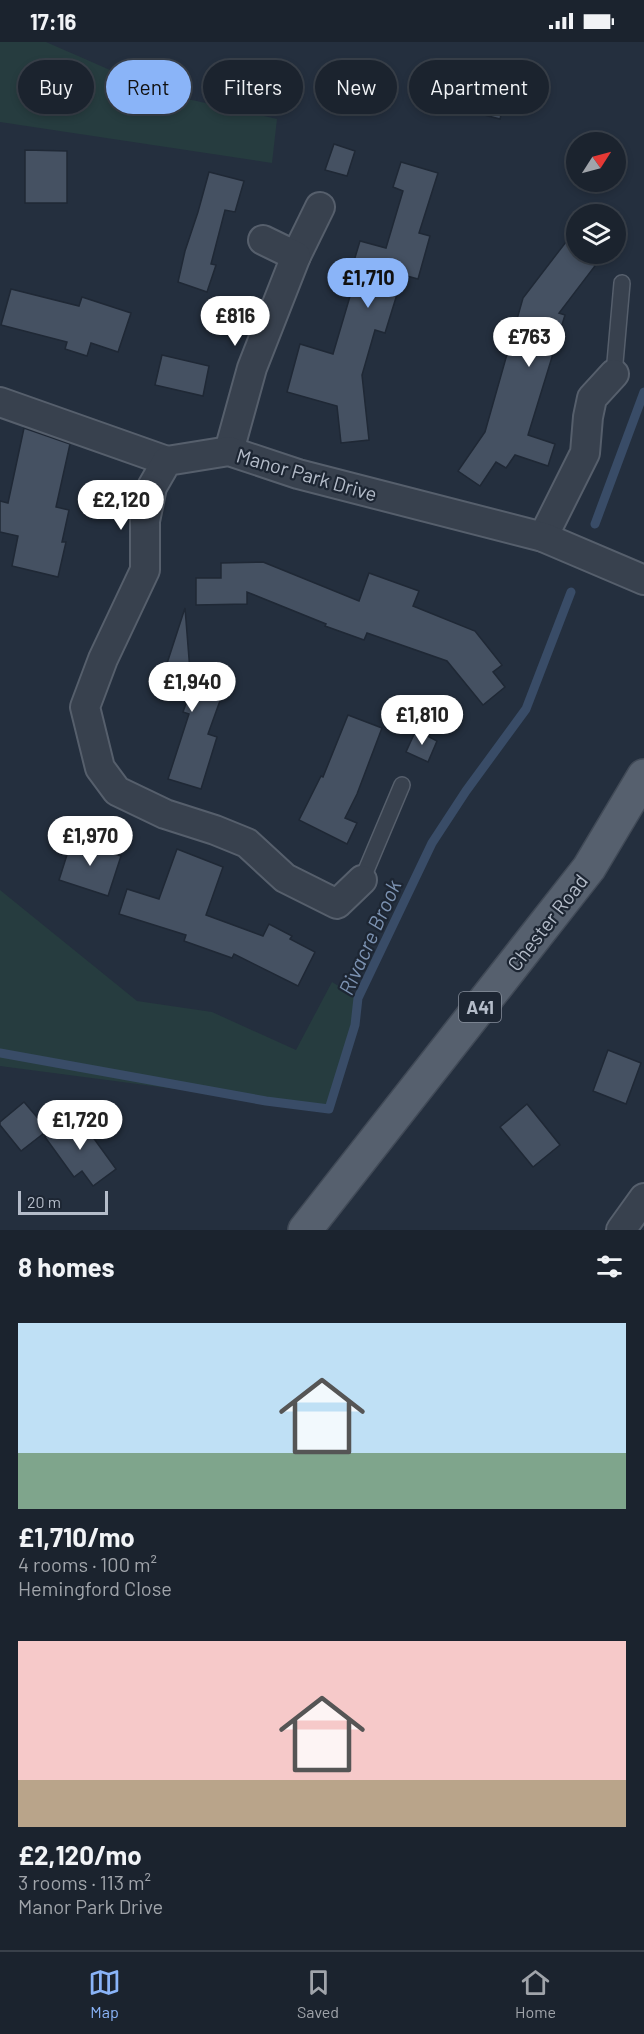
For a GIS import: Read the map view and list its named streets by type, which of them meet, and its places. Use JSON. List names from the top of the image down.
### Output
{
  "streets": {
    "main road": ["Chester Road", "A41"],
    "street": ["Manor Park Drive"]
  },
  "water": ["Rivacre Brook"],
  "scale_bar": "20 m",
  "north": "top right",
  "page": {
    "status": "17:16",
    "chip": [
      "Buy",
      "Rent",
      "Filters",
      "New",
      "Apartment"
    ],
    "price": [
      "£1,710",
      "£816",
      "£763",
      "£2,120",
      "£1,940",
      "£1,810",
      "£1,970",
      "£1,720"
    ],
    "scale": "20 m",
    "heading": "8 homes",
    "list": [
      {
        "name": "£1,710/mo",
        "note": "4 rooms · 100 m² · Hemingford Close"
      },
      {
        "name": "£2,120/mo",
        "note": "3 rooms · 113 m² · Manor Park Drive"
      }
    ],
    "tabs": ["Map", "Saved", "Home"]
  }
}
